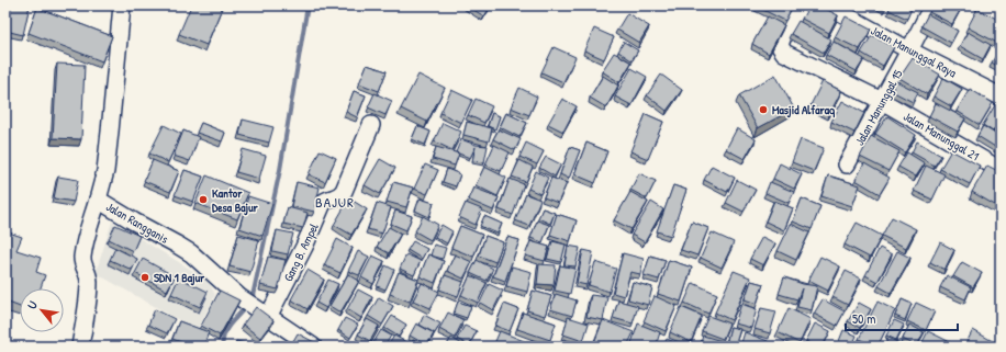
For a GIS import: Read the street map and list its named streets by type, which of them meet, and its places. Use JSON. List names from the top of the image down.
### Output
{
  "streets": {
    "street": [
      "Jalan Manunggal Raya",
      "Jalan Manunggal 15",
      "Jalan Manunggal 21",
      "Jalan Rangganis",
      "Gang B. Ampel"
    ]
  },
  "crossings": [
    ["Jalan Manunggal Raya", "Jalan Manunggal 15"],
    ["Jalan Manunggal 15", "Jalan Manunggal 21"],
    ["Jalan Rangganis", "Gang B. Ampel"]
  ],
  "districts": ["BAJUR"],
  "places": ["Masjid Alfaraq", "Kantor Desa Bajur", "SDN 1 Bajur"],
  "scale_bar": "50 m",
  "north": "top left"
}
